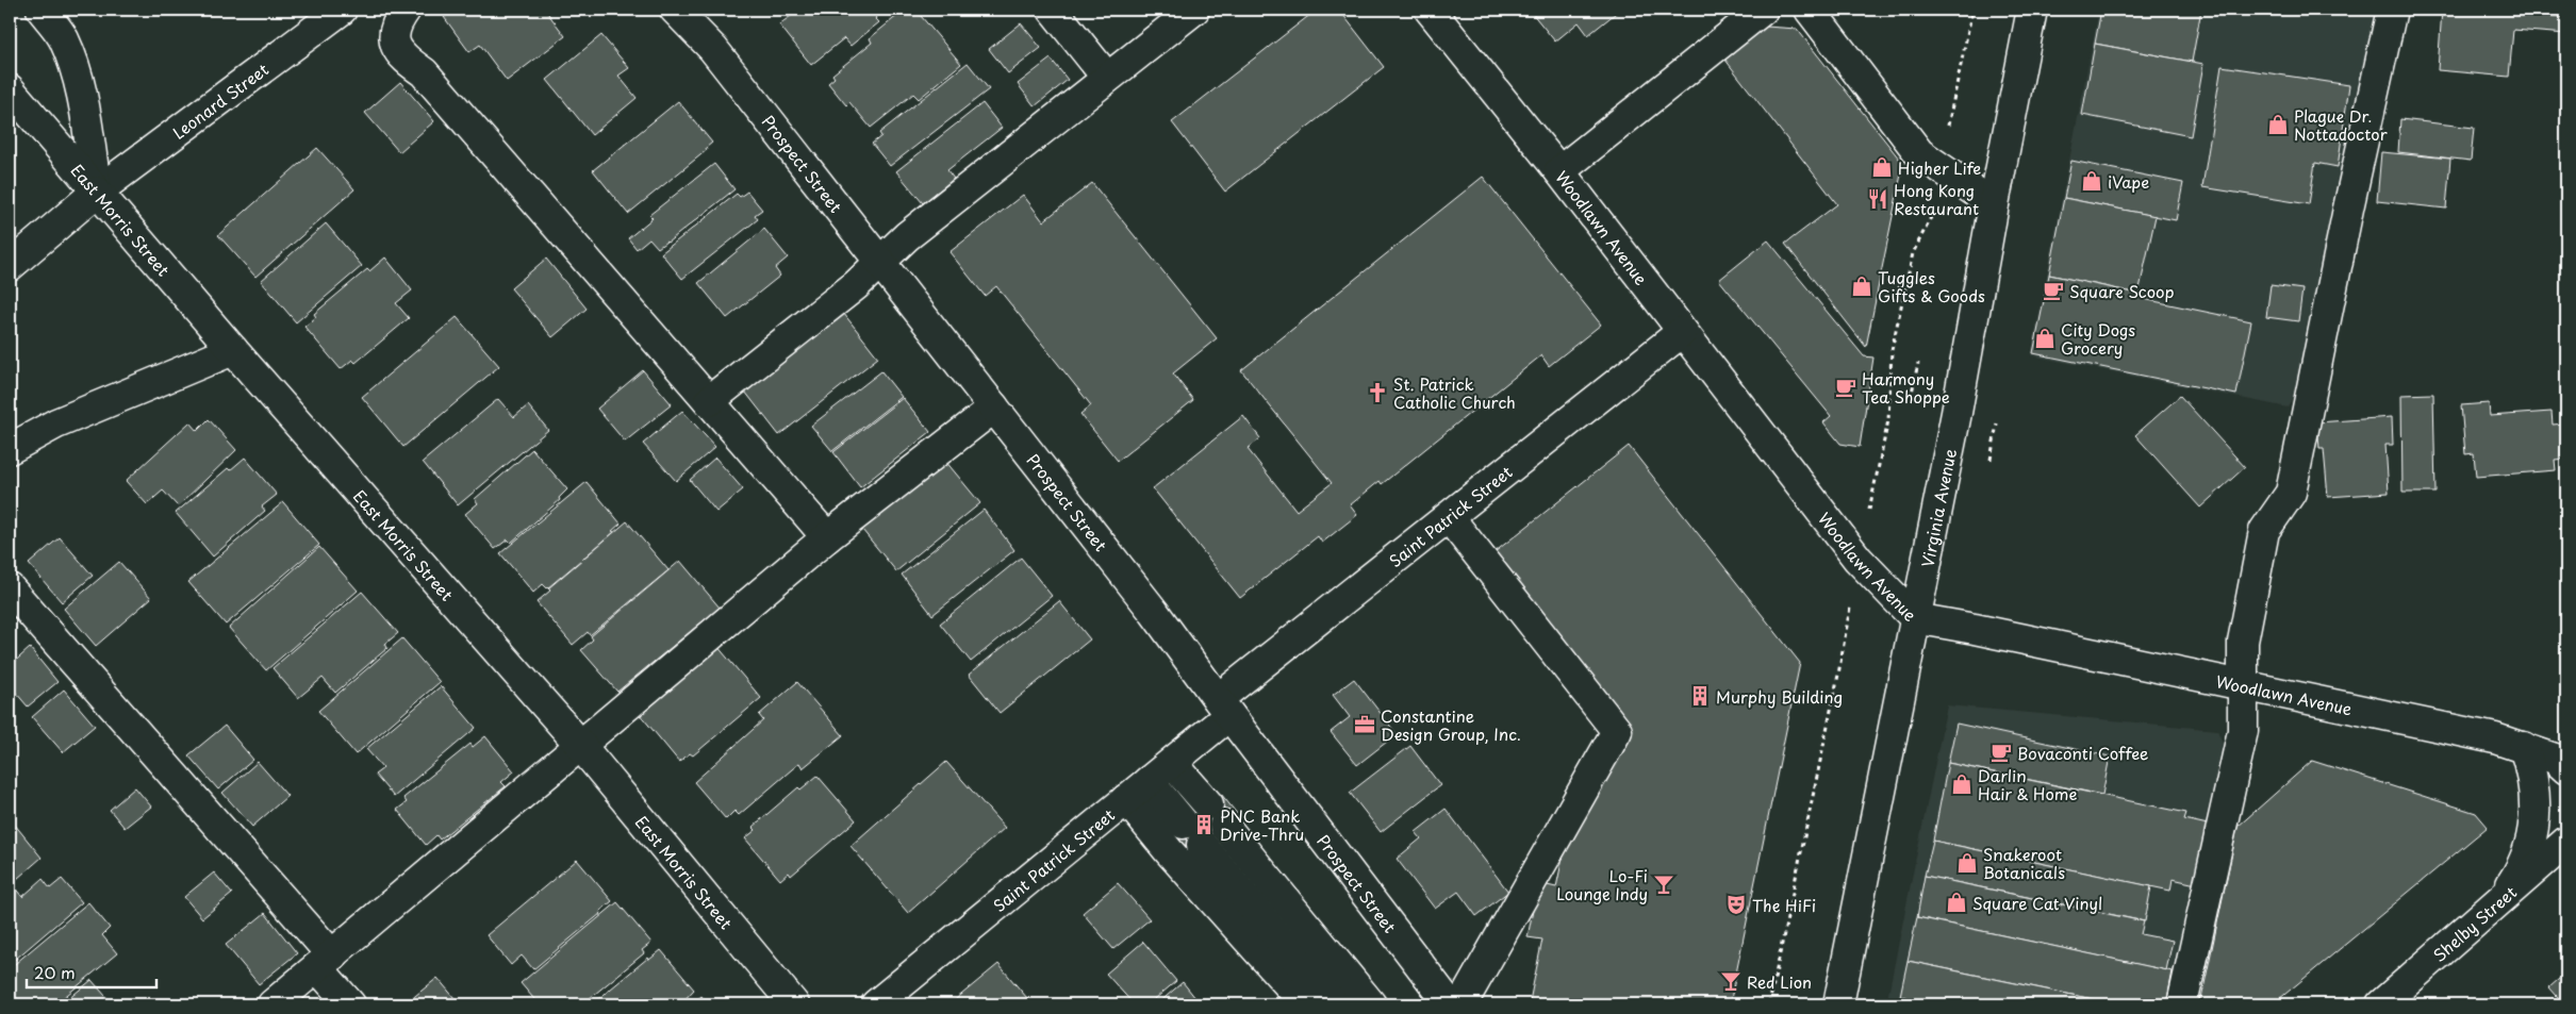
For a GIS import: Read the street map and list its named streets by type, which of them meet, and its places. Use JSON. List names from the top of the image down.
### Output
{
  "streets": {
    "main road": [
      "Leonard Street",
      "Prospect Street",
      "East Morris Street",
      "Woodlawn Avenue",
      "Virginia Avenue",
      "Saint Patrick Street",
      "Shelby Street"
    ]
  },
  "crossings": [
    ["Leonard Street", "East Morris Street"],
    ["Prospect Street", "Saint Patrick Street"],
    ["Woodlawn Avenue", "Virginia Avenue"],
    ["Woodlawn Avenue", "Saint Patrick Street"]
  ],
  "places": {
    "shop": [
      "Plague Dr. Nottadoctor",
      "Higher Life",
      "iVape",
      "Tuggles Gifts & Goods",
      "City Dogs Grocery",
      "Darlin Hair & Home",
      "Snakeroot Botanicals",
      "Square Cat Vinyl"
    ],
    "restaurant": ["Hong Kong Restaurant"],
    "cafe": ["Square Scoop", "Harmony Tea Shoppe", "Bovaconti Coffee"],
    "church": ["St. Patrick Catholic Church"],
    "building": ["Murphy Building", "PNC Bank Drive-Thru"],
    "office": ["Constantine Design Group, Inc."],
    "bar": ["Lo-Fi Lounge Indy", "Red Lion"],
    "theatre": ["The HiFi"]
  },
  "scale_bar": "20 m"
}
